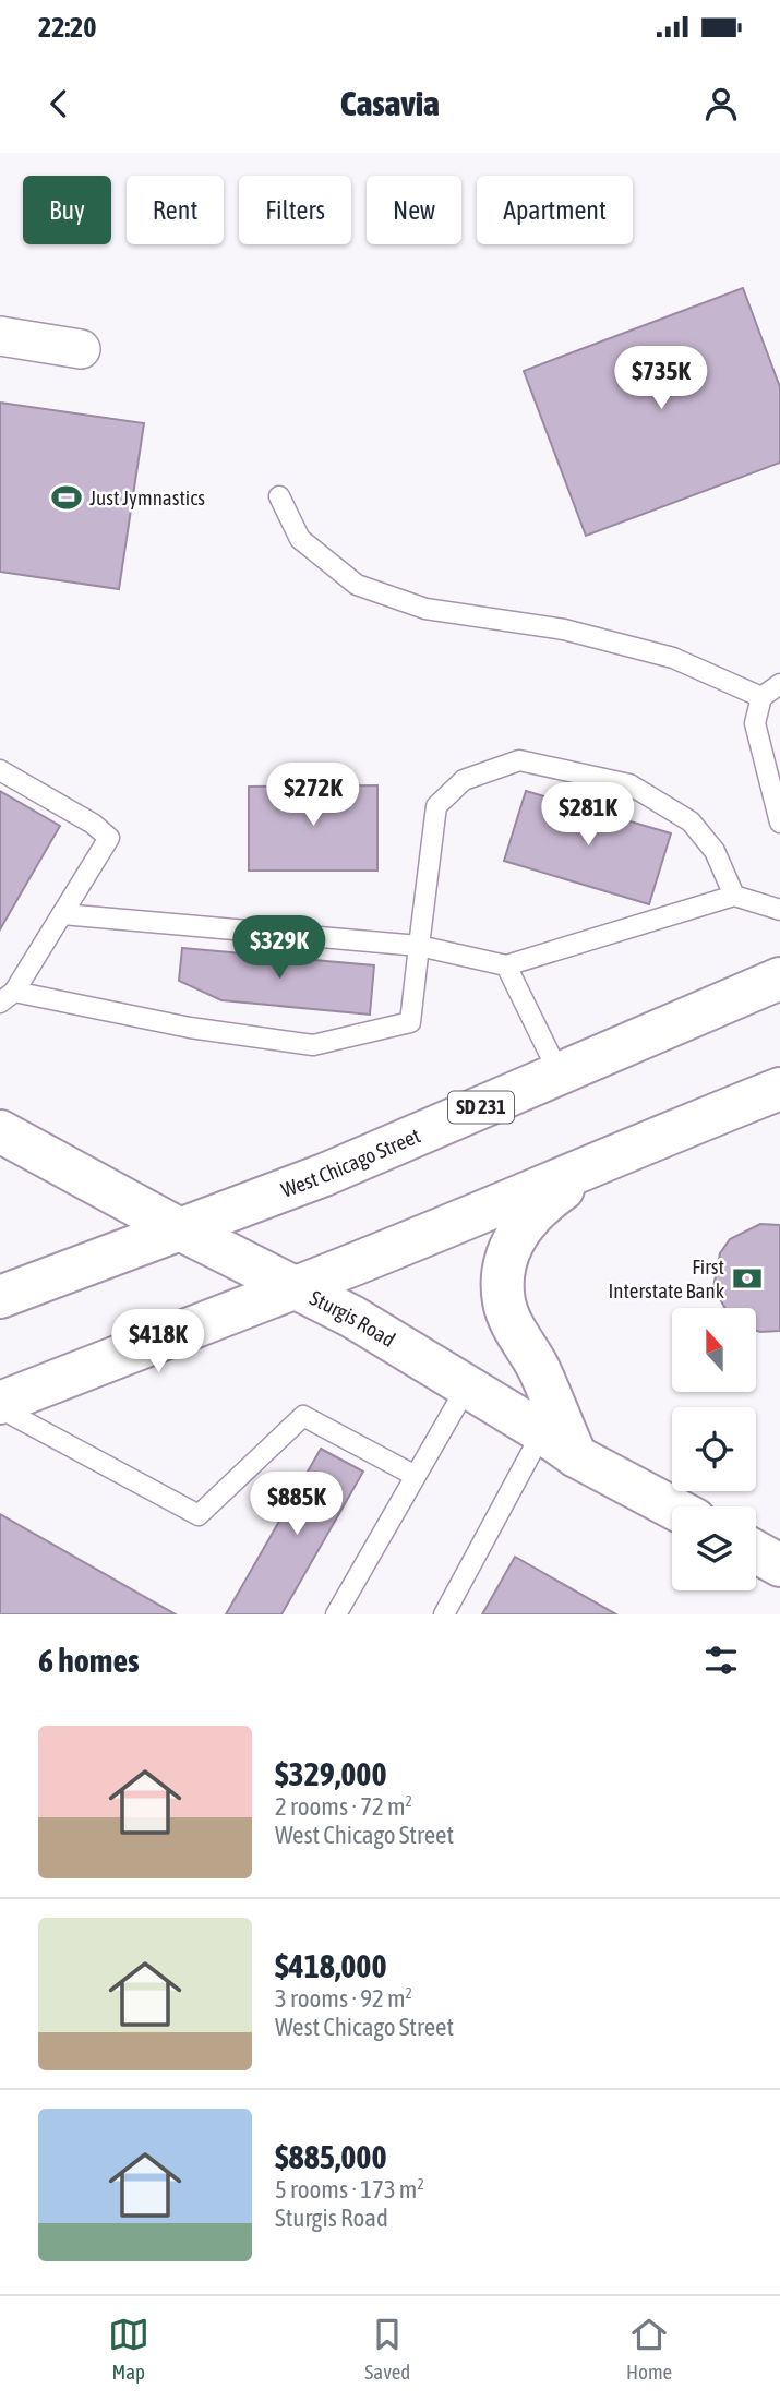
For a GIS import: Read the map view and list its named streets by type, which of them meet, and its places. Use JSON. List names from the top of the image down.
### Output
{
  "streets": {
    "main road": ["SD 231", "West Chicago Street", "Sturgis Road"]
  },
  "crossings": [
    ["West Chicago Street", "Sturgis Road"]
  ],
  "places": {
    "sports": ["Just Jymnastics"],
    "bank": ["First Interstate Bank"]
  },
  "north": "top",
  "page": {
    "status": "22:20",
    "header": "Casavia",
    "chip": [
      "Buy",
      "Rent",
      "Filters",
      "New",
      "Apartment"
    ],
    "price": [
      "$735K",
      "$272K",
      "$281K",
      "$329K",
      "$418K",
      "$885K"
    ],
    "heading": "6 homes",
    "list": [
      {
        "name": "$329,000",
        "note": "2 rooms · 72 m² · West Chicago Street"
      },
      {
        "name": "$418,000",
        "note": "3 rooms · 92 m² · West Chicago Street"
      },
      {
        "name": "$885,000",
        "note": "5 rooms · 173 m² · Sturgis Road"
      }
    ],
    "tabs": ["Map", "Saved", "Home"]
  }
}
